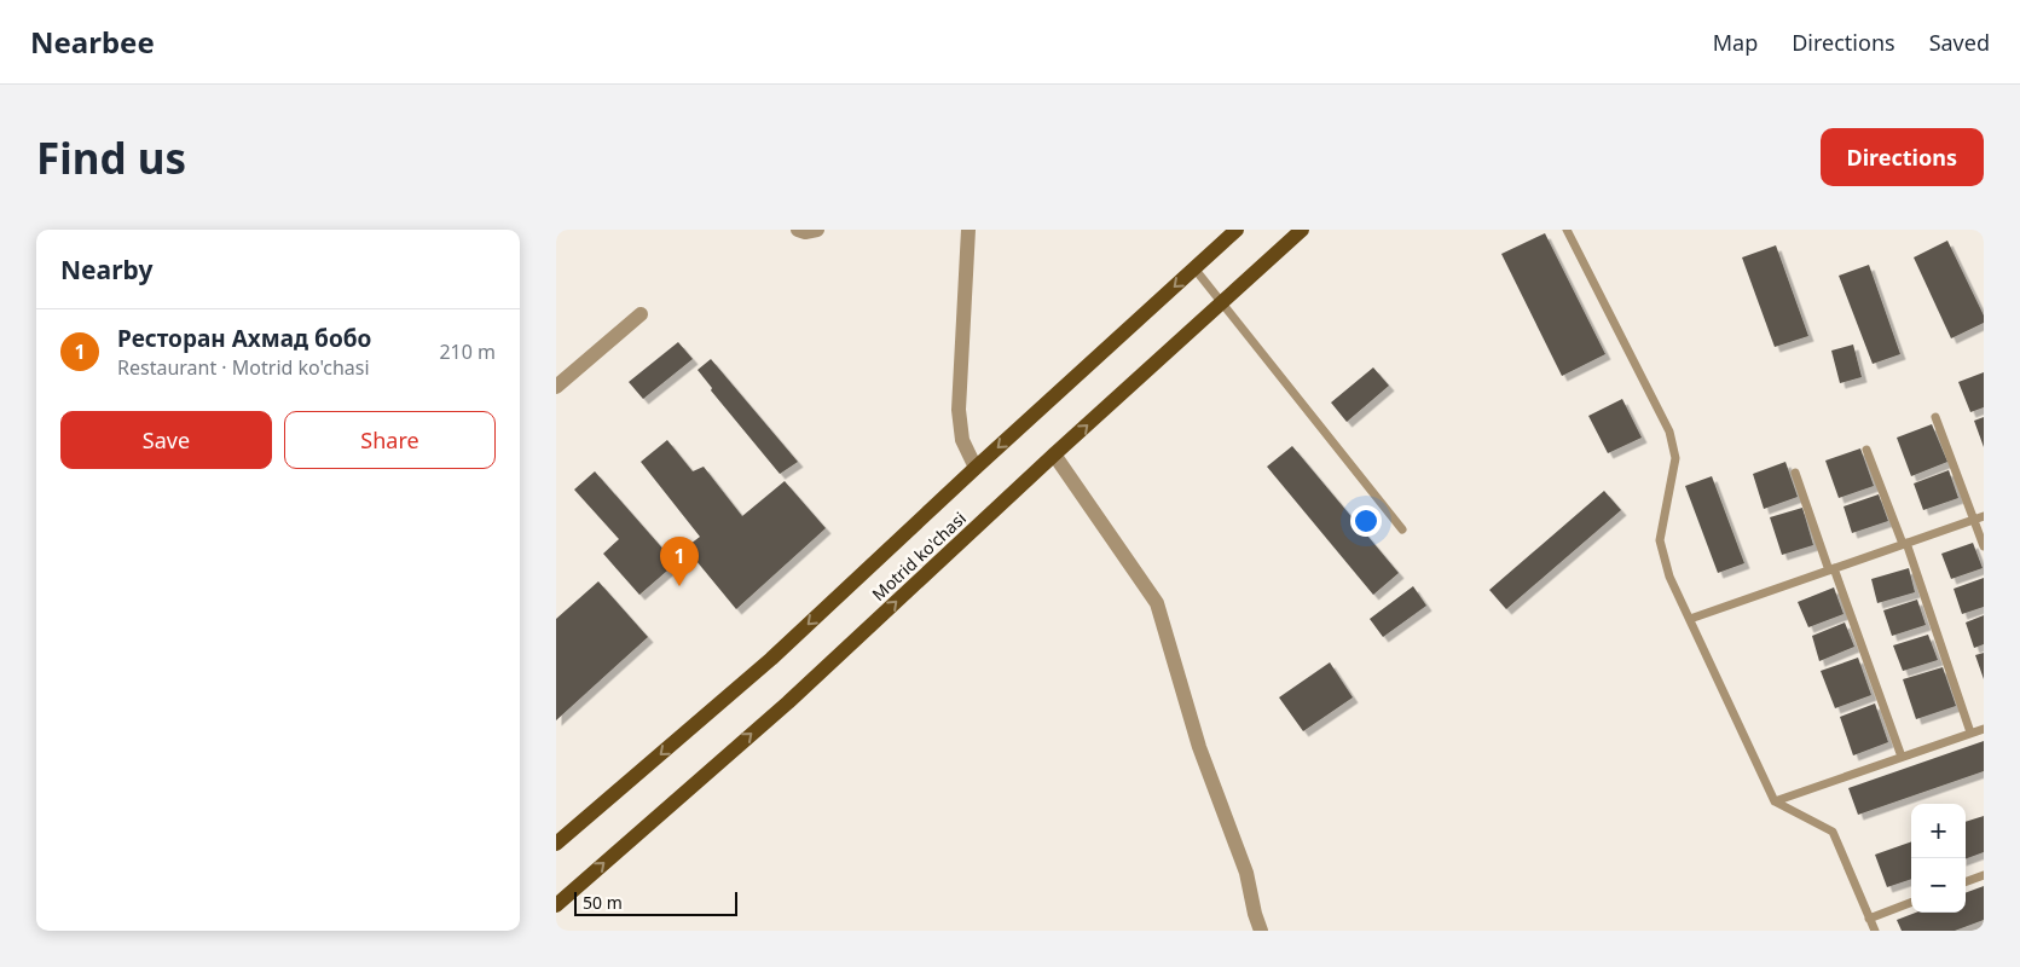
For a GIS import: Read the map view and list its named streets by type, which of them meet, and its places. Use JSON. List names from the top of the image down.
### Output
{
  "streets": {
    "main road": ["Motrid ko'chasi"]
  },
  "scale_bar": "50 m",
  "page": {
    "header": "Nearbee",
    "nav": ["Map", "Directions", "Saved"],
    "buttons": [
      "Directions",
      ["Save", "Share"]
    ],
    "title": "Find us",
    "heading": "Nearby",
    "list": [
      {
        "mark": "1",
        "name": "Ресторан Ахмад бобо",
        "note": "Restaurant · Motrid ko'chasi",
        "value": "210 m"
      }
    ],
    "pins": "1",
    "map_buttons": ["+", "−"],
    "scale": "50 m"
  }
}
